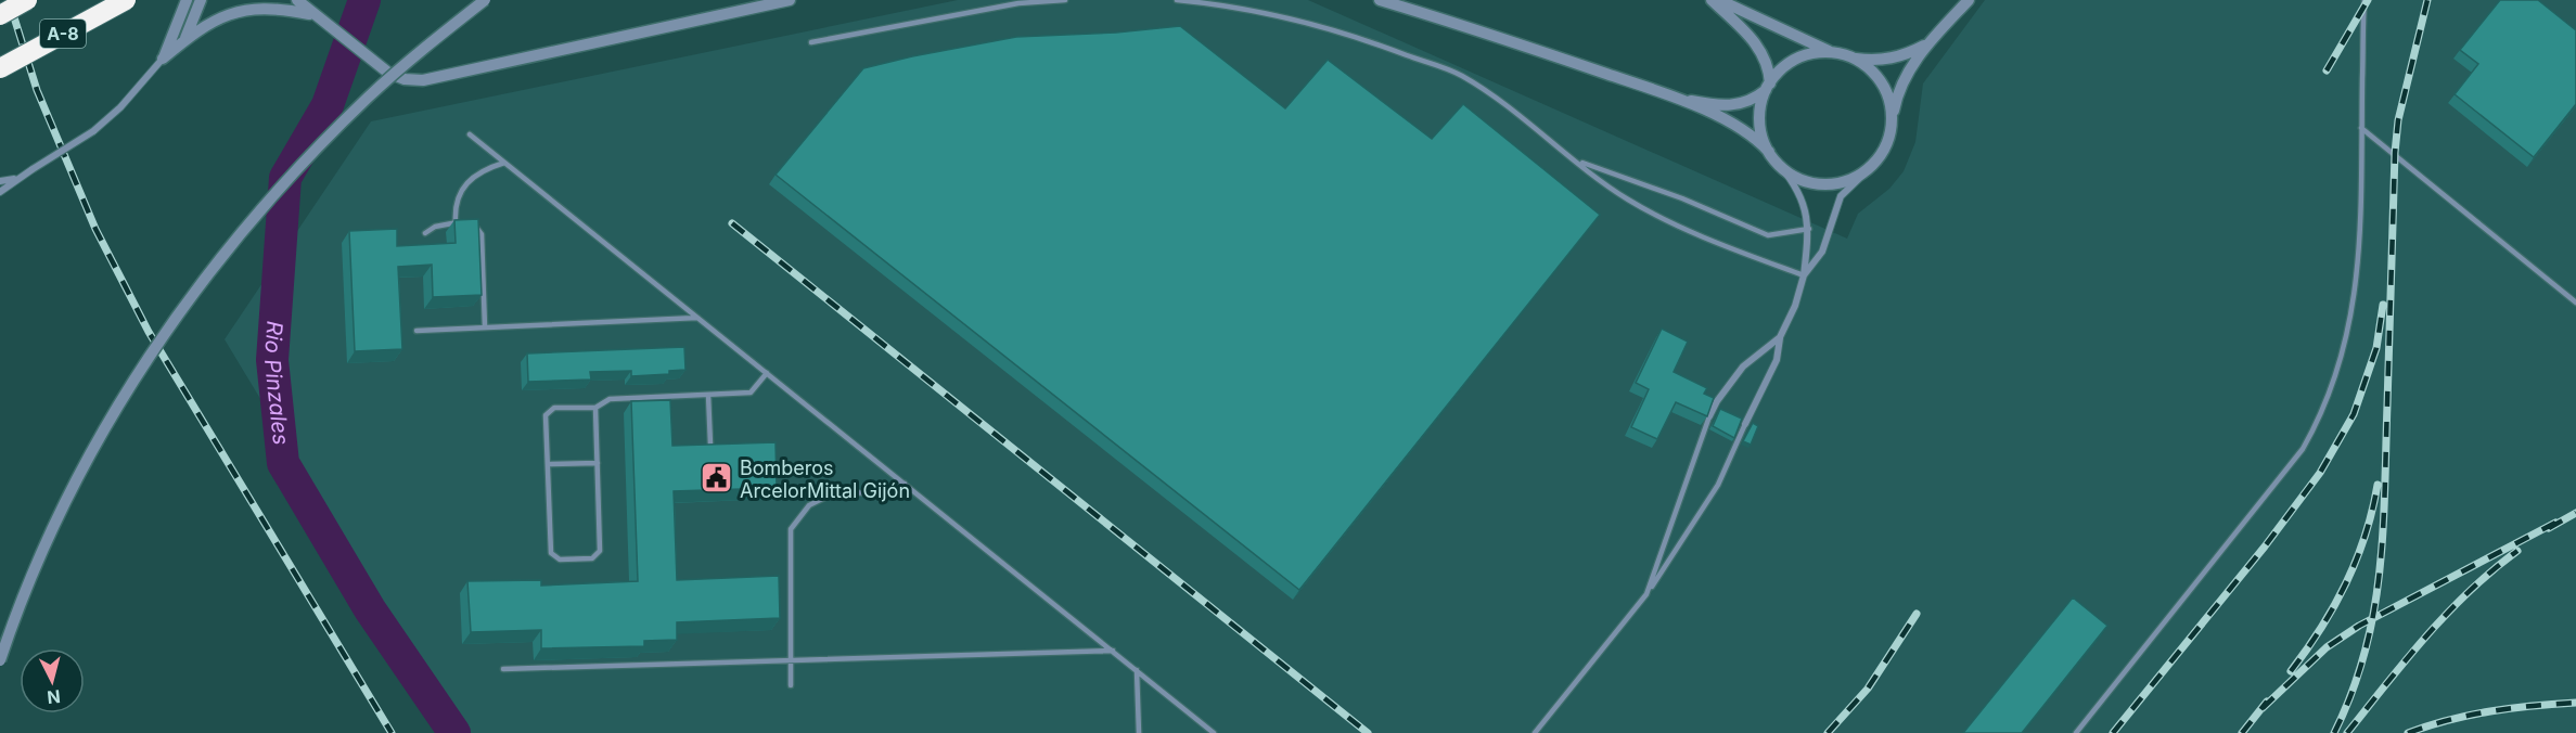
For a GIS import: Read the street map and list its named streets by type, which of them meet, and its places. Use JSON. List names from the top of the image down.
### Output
{
  "streets": {
    "highway": ["A-8"]
  },
  "water": ["Rio Pinzales"],
  "places": {
    "public building": ["Bomberos ArcelorMittal Gijón"]
  },
  "north": "bottom"
}
